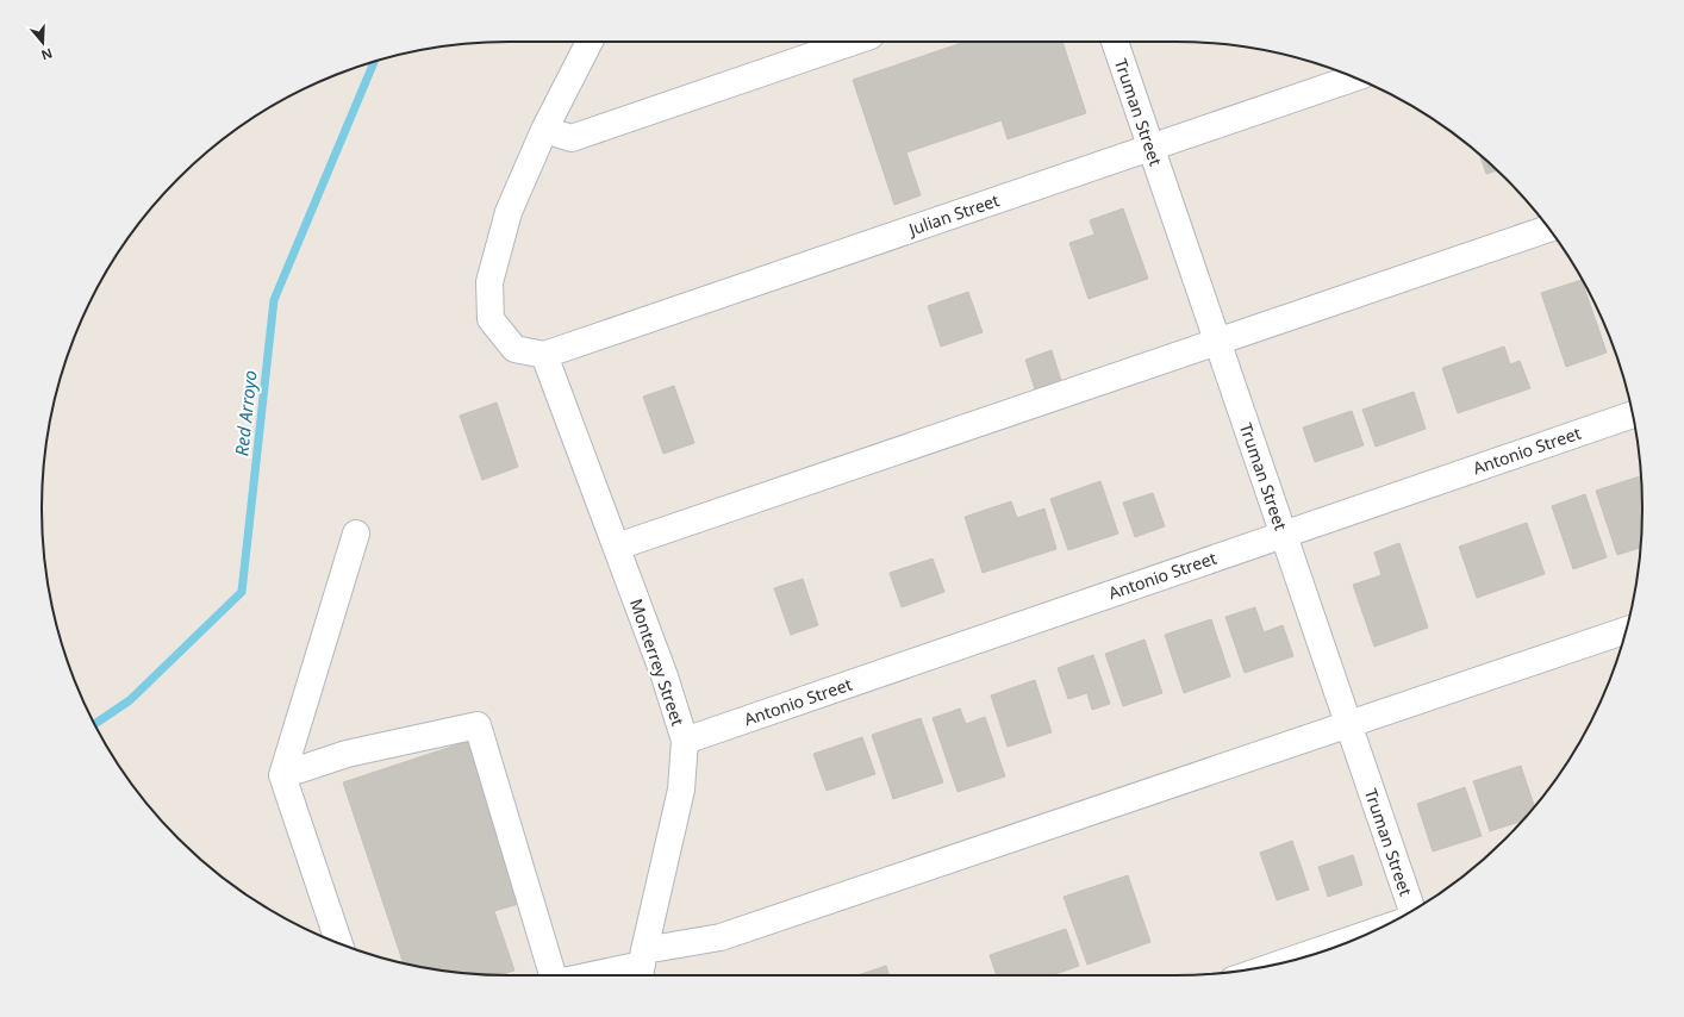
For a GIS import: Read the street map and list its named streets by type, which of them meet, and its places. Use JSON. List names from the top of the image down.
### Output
{
  "streets": {
    "street": [
      "Truman Street",
      "Julian Street",
      "Antonio Street",
      "Monterrey Street"
    ]
  },
  "crossings": [
    ["Truman Street", "Julian Street"],
    ["Truman Street", "Antonio Street"],
    ["Julian Street", "Monterrey Street"],
    ["Antonio Street", "Monterrey Street"]
  ],
  "water": ["Red Arroyo"],
  "north": "bottom"
}
